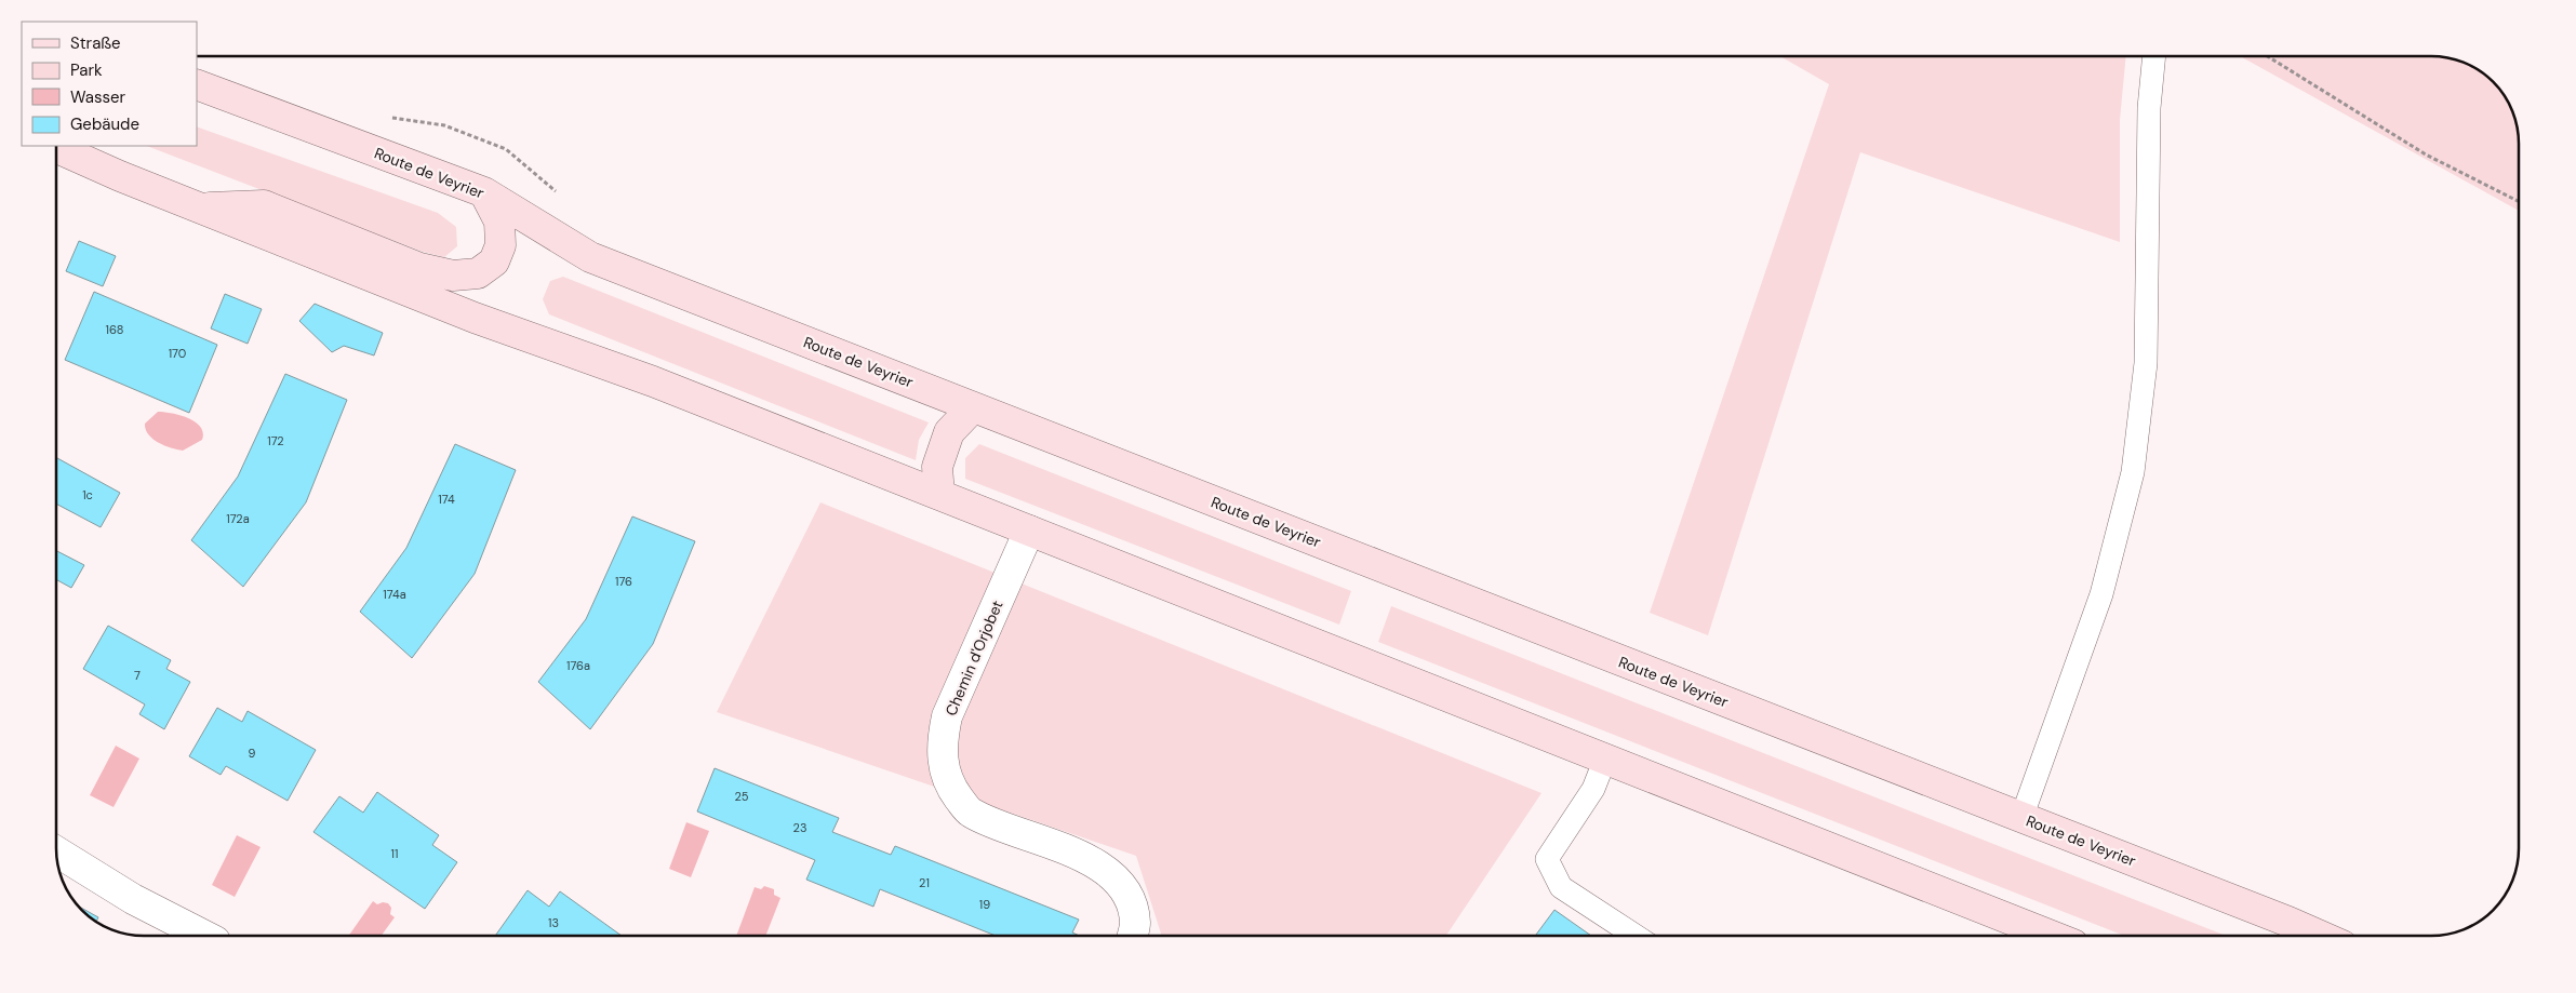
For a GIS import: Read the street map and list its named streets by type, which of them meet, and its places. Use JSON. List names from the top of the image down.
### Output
{
  "streets": {
    "main road": ["Route de Veyrier"],
    "street": ["Chemin d'Orjobet"]
  },
  "house_numbers": [
    "168",
    "170",
    "172",
    "1c",
    "174",
    "172a",
    "176",
    "174a",
    "176a",
    "7",
    "9",
    "25",
    "23",
    "11",
    "21",
    "19",
    "13"
  ],
  "legend": [
    "Straße",
    "Park",
    "Wasser",
    "Gebäude"
  ]
}
